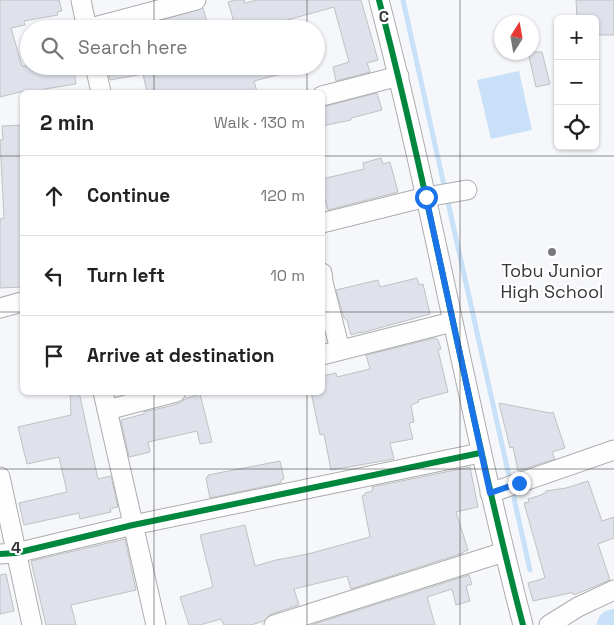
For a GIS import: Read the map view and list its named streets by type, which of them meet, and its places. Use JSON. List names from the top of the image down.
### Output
{
  "places": ["Tobu Junior High School"],
  "north": "top",
  "page": {
    "map_buttons": ["+", "−"],
    "search": "Search here",
    "heading": ["2 min", "Walk · 130 m"],
    "list": [
      ["Continue", "120 m"],
      ["Turn left", "10 m"],
      "Arrive at destination"
    ]
  },
  "grid": {
    "columns": ["C"],
    "rows": ["4"]
  }
}
